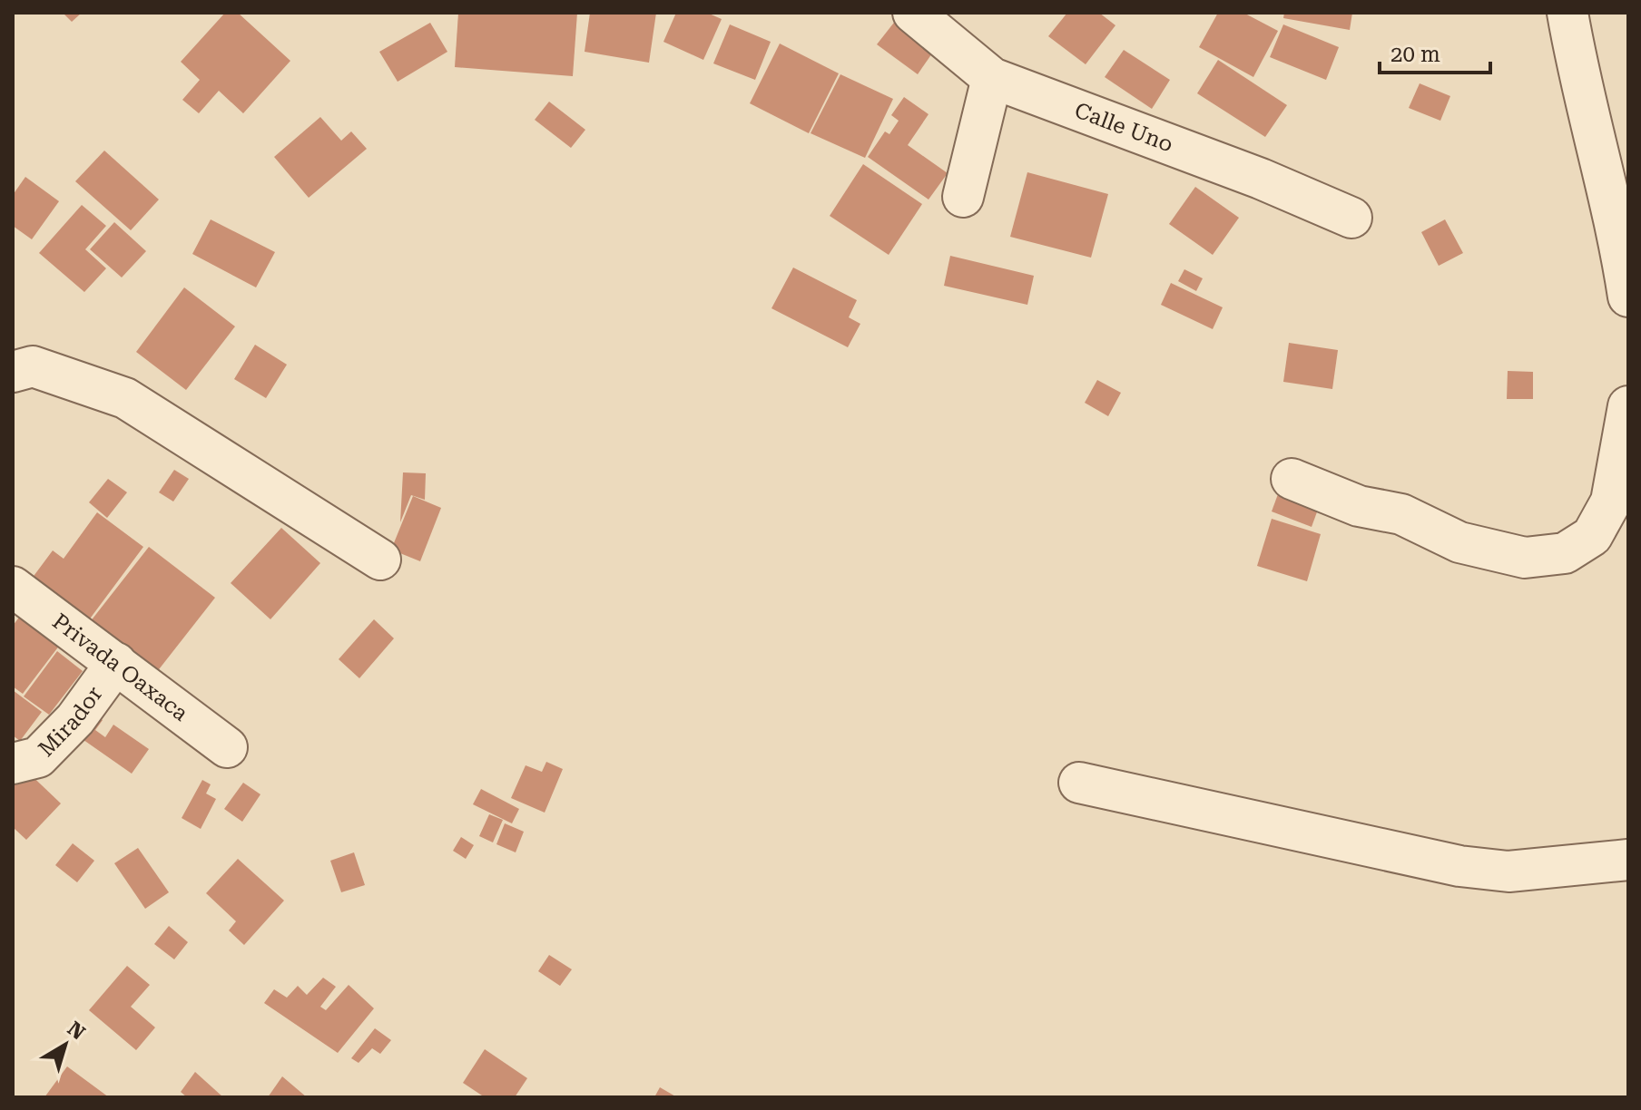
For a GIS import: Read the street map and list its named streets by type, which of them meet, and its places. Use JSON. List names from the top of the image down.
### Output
{
  "streets": {
    "street": ["Calle Uno", "Privada Oaxaca", "Mirador"]
  },
  "crossings": [
    ["Privada Oaxaca", "Mirador"]
  ],
  "scale_bar": "20 m",
  "north": "top right"
}
